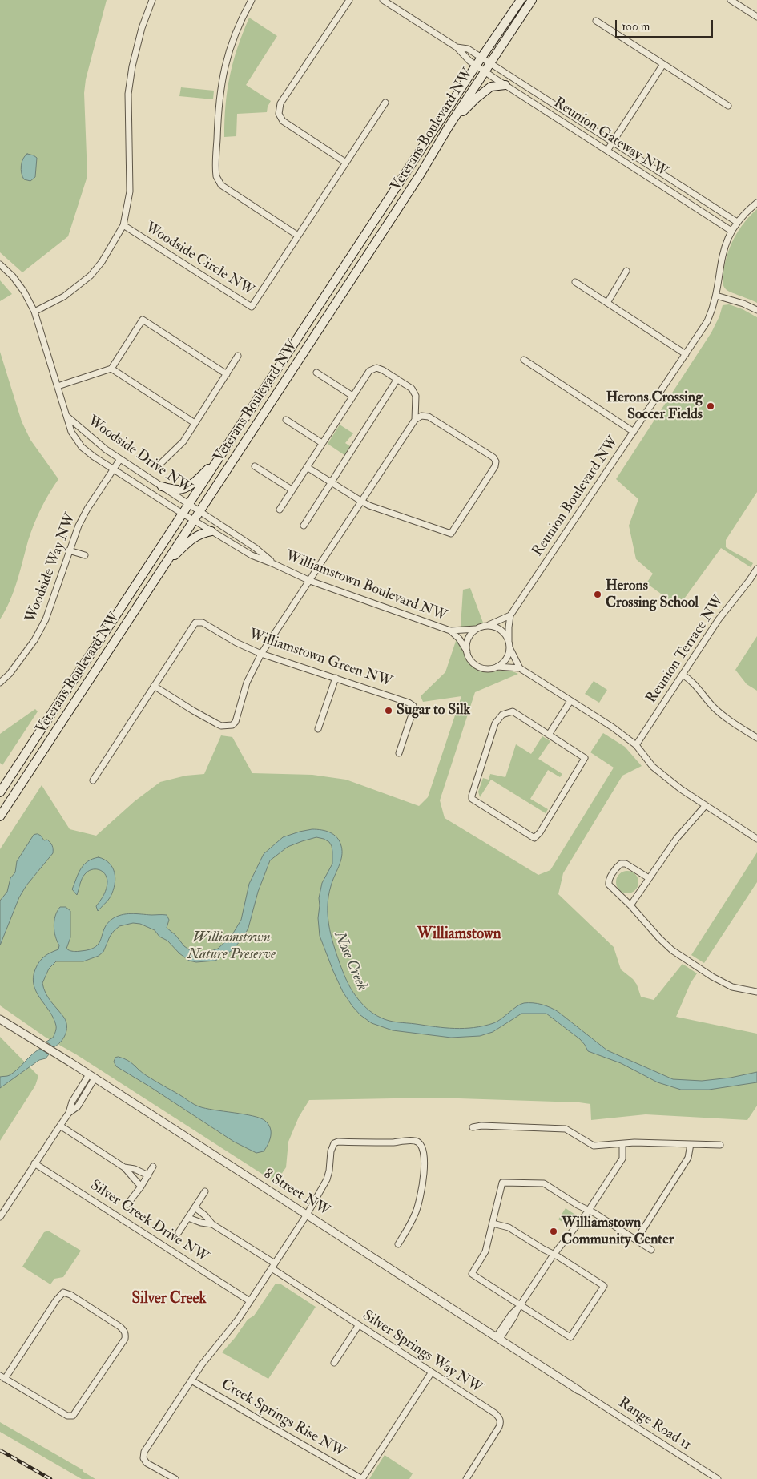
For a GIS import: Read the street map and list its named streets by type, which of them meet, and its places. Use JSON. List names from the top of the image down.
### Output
{
  "streets": {
    "main road": ["Veterans Boulevard NW"],
    "street": [
      "Reunion Gateway NW",
      "Woodside Circle NW",
      "Woodside Drive NW",
      "Reunion Boulevard NW",
      "Woodside Way NW",
      "Williamstown Boulevard NW",
      "Reunion Terrace NW",
      "Williamstown Green NW",
      "8 Street NW",
      "Silver Creek Drive NW",
      "Silver Springs Way NW",
      "Creek Springs Rise NW",
      "Range Road 11"
    ]
  },
  "crossings": [
    ["Veterans Boulevard NW", "Reunion Gateway NW"],
    ["Veterans Boulevard NW", "Woodside Drive NW"],
    ["Veterans Boulevard NW", "Williamstown Boulevard NW"],
    ["Reunion Gateway NW", "Reunion Boulevard NW"],
    ["Woodside Drive NW", "Woodside Way NW"],
    ["Woodside Drive NW", "Williamstown Boulevard NW"],
    ["Reunion Boulevard NW", "Williamstown Boulevard NW"],
    ["8 Street NW", "Range Road 11"]
  ],
  "districts": ["Williamstown", "Silver Creek"],
  "water": ["Nose Creek"],
  "parks": ["Williamstown Nature Preserve"],
  "places": [
    "Herons Crossing Soccer Fields",
    "Herons Crossing School",
    "Sugar to Silk",
    "Williamstown Community Center"
  ],
  "scale_bar": "100 m"
}
